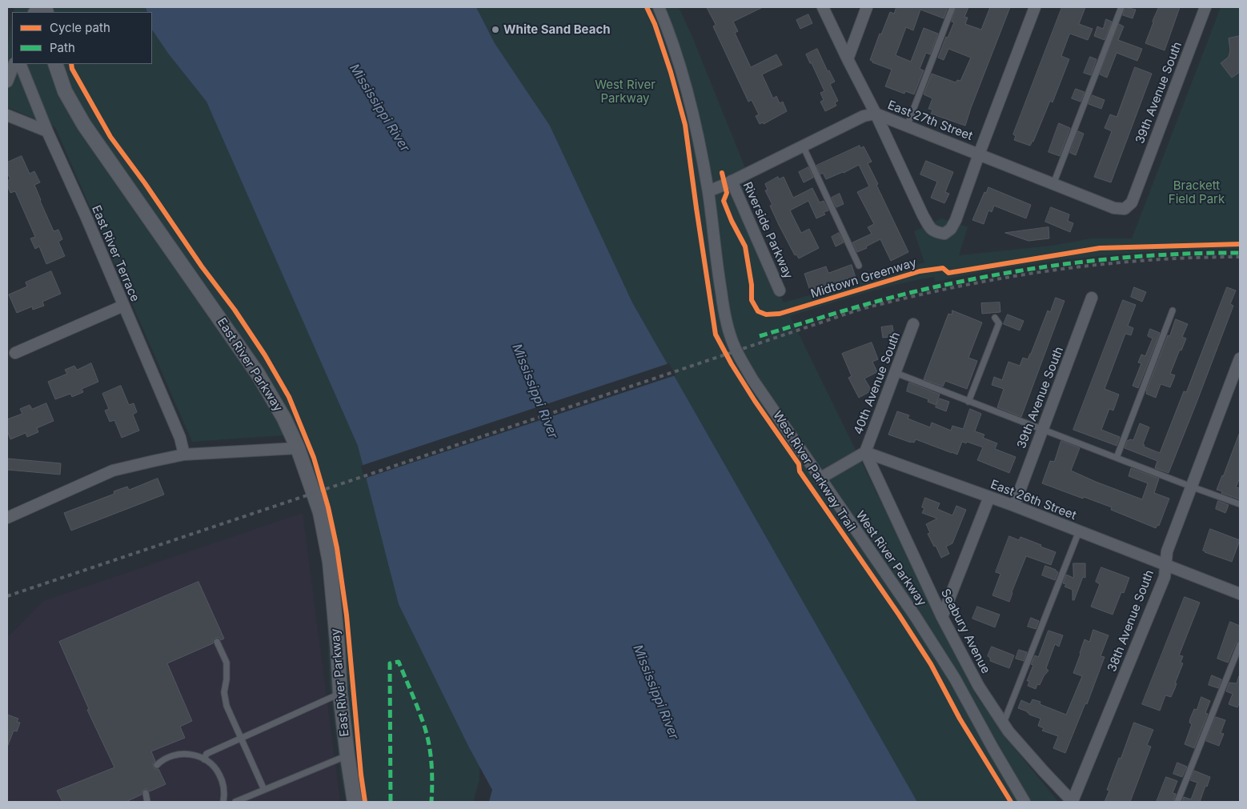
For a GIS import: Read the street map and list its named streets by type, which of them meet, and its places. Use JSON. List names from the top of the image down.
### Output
{
  "streets": {
    "street": [
      "39th Avenue South",
      "East 27th Street",
      "Riverside Parkway",
      "East River Terrace",
      "East River Parkway",
      "40th Avenue South",
      "East 26th Street",
      "West River Parkway",
      "38th Avenue South",
      "Seabury Avenue"
    ],
    "cycle path": ["Midtown Greenway", "West River Parkway Trail"]
  },
  "crossings": [
    ["39th Avenue South", "East 27th Street"],
    ["39th Avenue South", "East 26th Street"],
    ["East 27th Street", "Riverside Parkway"],
    ["East 27th Street", "West River Parkway"],
    ["40th Avenue South", "East 26th Street"],
    ["40th Avenue South", "Seabury Avenue"],
    ["East 26th Street", "38th Avenue South"],
    ["East 26th Street", "Seabury Avenue"],
    ["38th Avenue South", "Seabury Avenue"]
  ],
  "water": ["Mississippi River"],
  "parks": ["West River Parkway", "Brackett Field Park"],
  "places": ["White Sand Beach"],
  "legend": ["Cycle path", "Path"]
}
